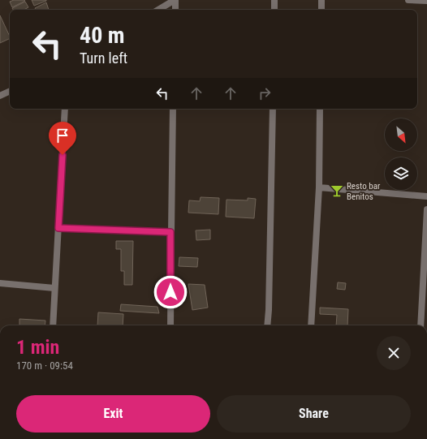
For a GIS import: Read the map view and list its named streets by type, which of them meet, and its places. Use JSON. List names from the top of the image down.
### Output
{
  "places": {
    "bar": ["Resto bar Benitos"]
  },
  "north": "bottom right",
  "page": {
    "turn": ["40 m", "Turn left"],
    "heading": ["1 min", "170 m · 09:54"],
    "buttons": ["Exit", "Share"]
  }
}
